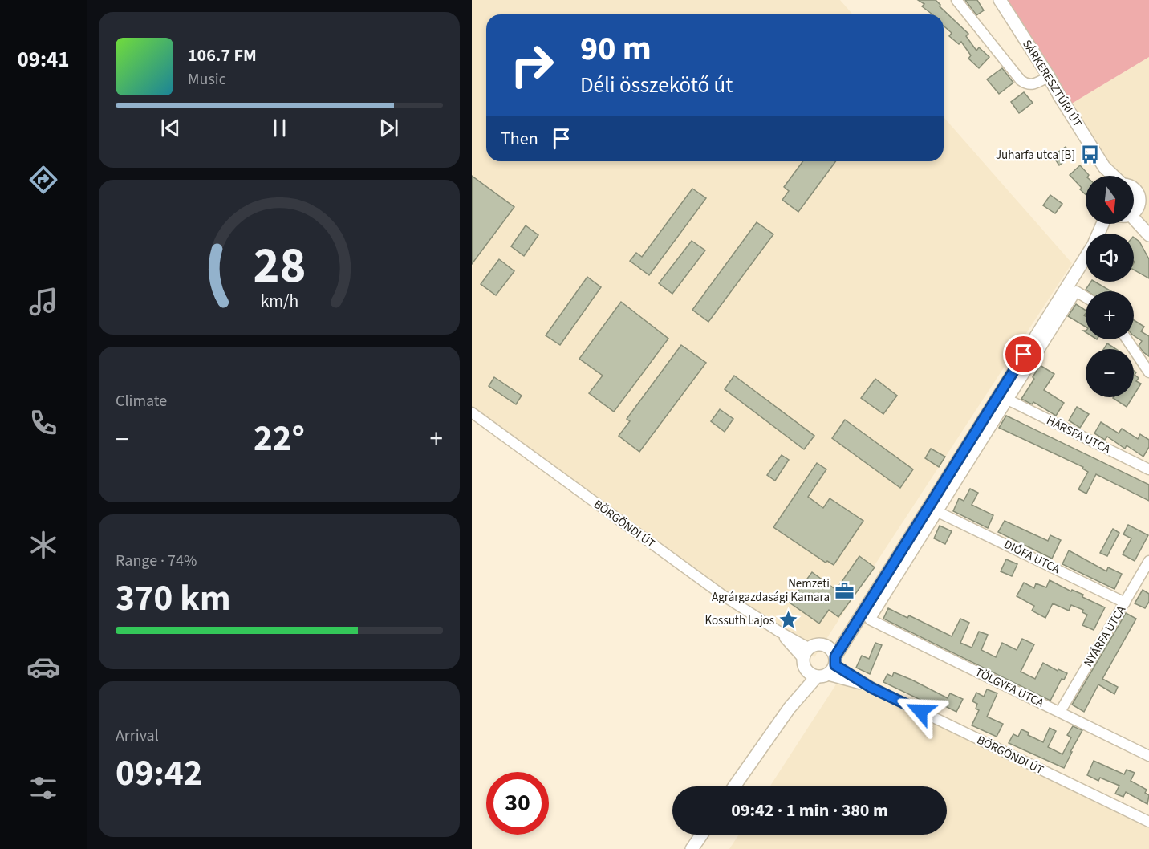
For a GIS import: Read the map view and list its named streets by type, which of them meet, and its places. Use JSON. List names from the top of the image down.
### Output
{
  "streets": {
    "main road": ["SÁRKERESZTÚRI ÚT"],
    "street": [
      "HÁRSFA UTCA",
      "BÖRGÖNDI ÚT",
      "DIÓFA UTCA",
      "NYÁRFA UTCA",
      "TÖLGYFA UTCA"
    ]
  },
  "crossings": [
    ["DIÓFA UTCA", "NYÁRFA UTCA"],
    ["NYÁRFA UTCA", "TÖLGYFA UTCA"]
  ],
  "places": {
    "bus stop": ["Juharfa utca [B]"],
    "office": ["Nemzeti Agrárgazdasági Kamara"],
    "place": ["Kossuth Lajos"]
  },
  "north": "bottom",
  "page": {
    "tabs": "09:41",
    "turn": ["90 m", "Déli összekötő út"],
    "song": ["106.7 FM", "Music"],
    "then": "Then",
    "map_buttons": ["+", "−"],
    "tile": [
      "Climate",
      ["Range · 74%", "370 km"],
      ["Arrival", "09:42"]
    ],
    "heat": ["−", "22°", "+"],
    "limit": "30",
    "trip": "09:42 · 1 min · 380 m",
    "gauge": ["28", "km/h"]
  }
}
